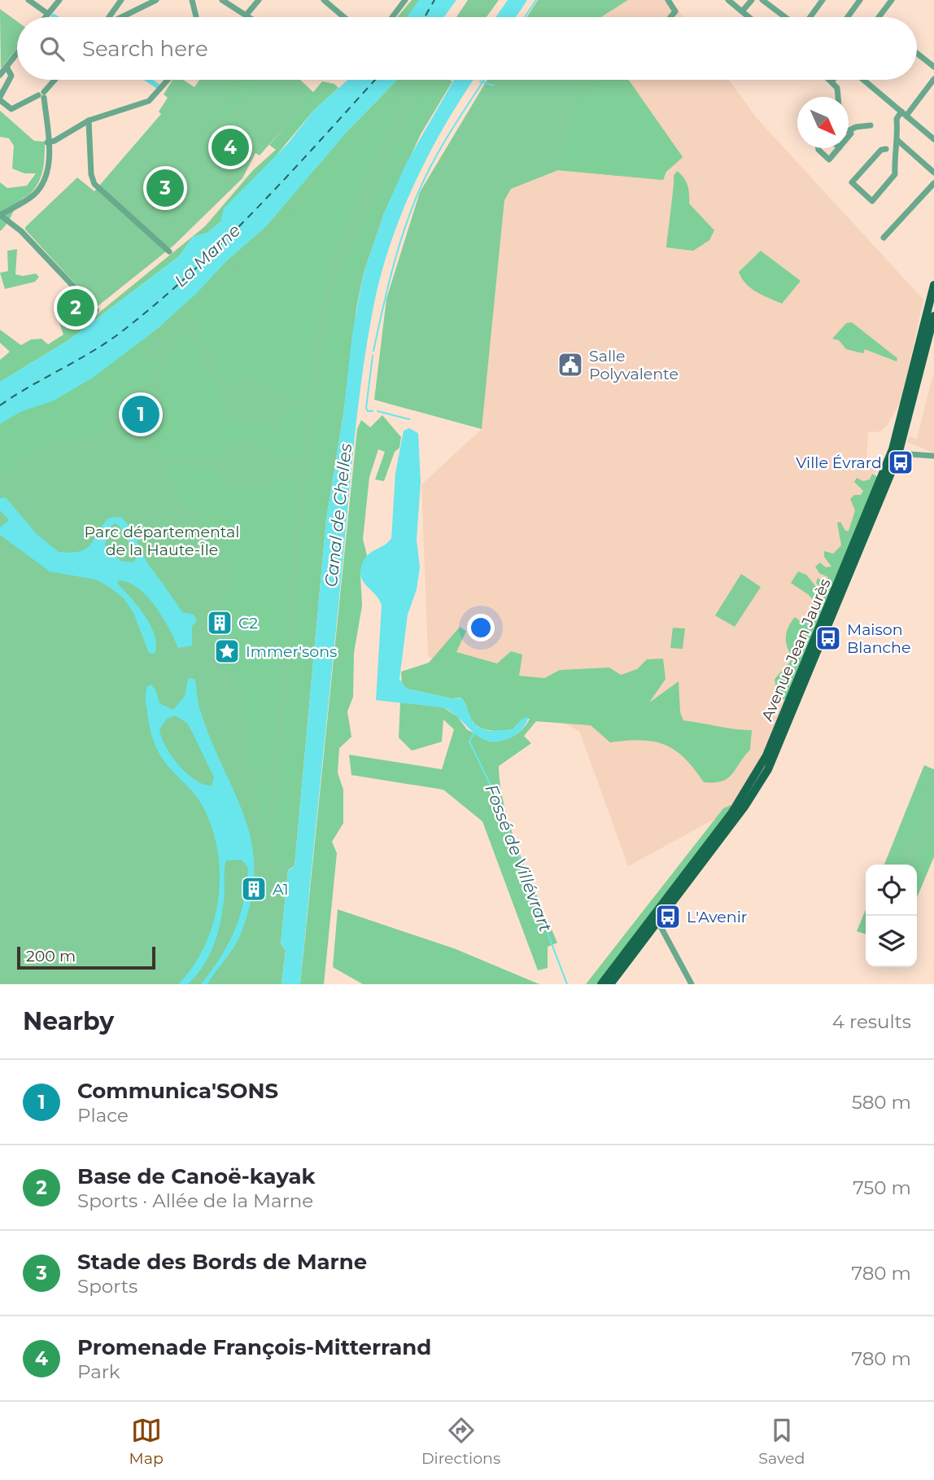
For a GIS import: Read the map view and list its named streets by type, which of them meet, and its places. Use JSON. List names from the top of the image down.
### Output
{
  "streets": {
    "main road": ["Avenue Jean Jaurès"]
  },
  "water": ["La Marne", "Canal de Chelles", "Fossé de Villévrart"],
  "parks": ["Parc départemental de la Haute-Île"],
  "places": {
    "public building": ["Salle Polyvalente"],
    "bus stop": ["Ville Évrard", "Maison Blanche", "L'Avenir"],
    "building": ["C2", "A1"],
    "place": ["Immer'sons"]
  },
  "scale_bar": "200 m",
  "north": "bottom right",
  "page": {
    "search": "Search here",
    "pins": [
      "4",
      "3",
      "2",
      "1"
    ],
    "scale": "200 m",
    "heading": ["Nearby", "4 results"],
    "list": [
      {
        "mark": "1",
        "name": "Communica'SONS",
        "note": "Place",
        "value": "580 m"
      },
      {
        "mark": "2",
        "name": "Base de Canoë-kayak",
        "note": "Sports · Allée de la Marne",
        "value": "750 m"
      },
      {
        "mark": "3",
        "name": "Stade des Bords de Marne",
        "note": "Sports",
        "value": "780 m"
      },
      {
        "mark": "4",
        "name": "Promenade François-Mitterrand",
        "note": "Park",
        "value": "780 m"
      }
    ],
    "nav": ["Map", "Directions", "Saved"]
  }
}
